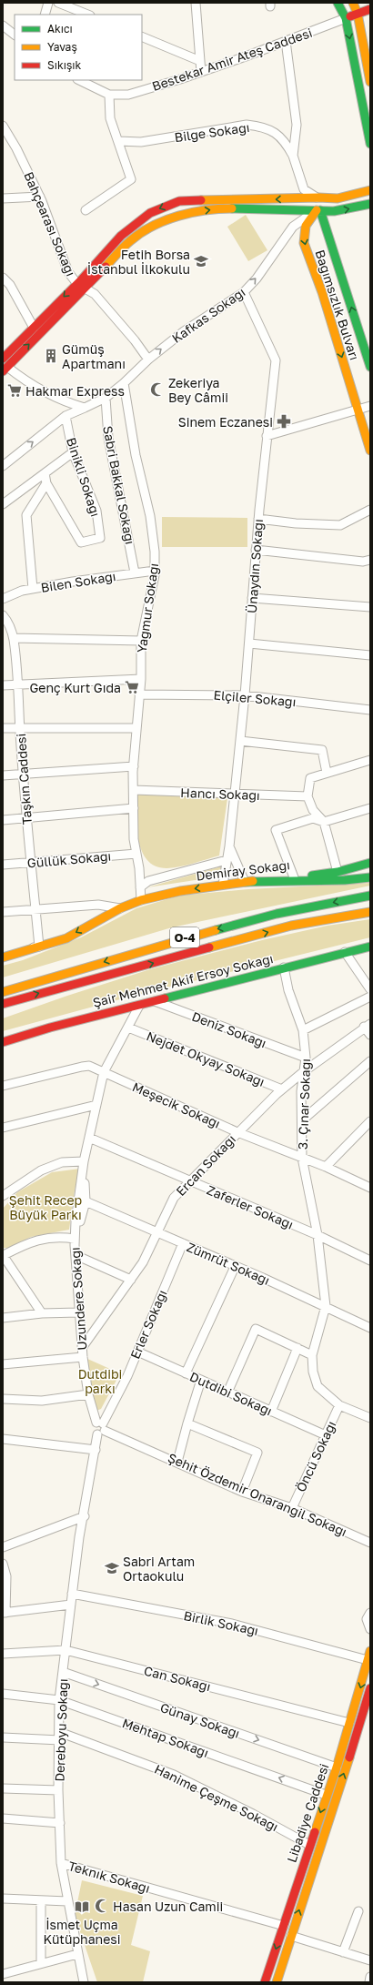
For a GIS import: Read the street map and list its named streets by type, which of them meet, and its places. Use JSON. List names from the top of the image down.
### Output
{
  "streets": {
    "main road": [
      "Bağımsızlık Bulvarı",
      "Demiray Sokağı",
      "O-4",
      "Şair Mehmet Akif Ersoy Sokağı",
      "Libadiye Caddesi"
    ],
    "street": [
      "Bestekar Amir Ateş Caddesi",
      "Bilge Sokağı",
      "Bahçearası Sokağı",
      "Kafkas Sokağı",
      "Binikli Sokağı",
      "Sabri Bakkal Sokağı",
      "Ünaydın Sokağı",
      "Bilen Sokağı",
      "Yağmur Sokağı",
      "Elçiler Sokağı",
      "Taşkın Caddesi",
      "Hancı Sokağı",
      "Güllük Sokağı",
      "Deniz Sokağı",
      "Nejdet Okyay Sokağı",
      "3. Çınar Sokağı",
      "Meşecik Sokağı",
      "Ercan Sokağı",
      "Zaferler Sokağı",
      "Zümrüt Sokağı",
      "Uzundere Sokağı",
      "Erler Sokağı",
      "Dutdibi Sokağı",
      "Öncü Sokağı",
      "Şehit Özdemir Onarangil Sokağı",
      "Birlik Sokağı",
      "Can Sokağı",
      "Günay Sokağı",
      "Dereboyu Sokağı",
      "Mehtap Sokağı",
      "Hanime Çeşme Sokağı",
      "Teknık Sokağı"
    ]
  },
  "crossings": [
    ["Bağımsızlık Bulvarı", "Kafkas Sokağı"],
    ["Kafkas Sokağı", "Binikli Sokağı"],
    ["Kafkas Sokağı", "Sabri Bakkal Sokağı"],
    ["Kafkas Sokağı", "Ünaydın Sokağı"],
    ["Kafkas Sokağı", "Yağmur Sokağı"],
    ["Sabri Bakkal Sokağı", "Bilen Sokağı"],
    ["Ünaydın Sokağı", "Elçiler Sokağı"],
    ["Ünaydın Sokağı", "Hancı Sokağı"],
    ["Ünaydın Sokağı", "Demiray Sokağı"],
    ["Bilen Sokağı", "Yağmur Sokağı"],
    ["Yağmur Sokağı", "Elçiler Sokağı"],
    ["Yağmur Sokağı", "Hancı Sokağı"],
    ["Yağmur Sokağı", "Güllük Sokağı"],
    ["Yağmur Sokağı", "Demiray Sokağı"],
    ["Taşkın Caddesi", "Güllük Sokağı"],
    ["Taşkın Caddesi", "Demiray Sokağı"],
    ["Şair Mehmet Akif Ersoy Sokağı", "Deniz Sokağı"],
    ["Şair Mehmet Akif Ersoy Sokağı", "3. Çınar Sokağı"],
    ["Şair Mehmet Akif Ersoy Sokağı", "Uzundere Sokağı"],
    ["Deniz Sokağı", "3. Çınar Sokağı"],
    ["Nejdet Okyay Sokağı", "Ercan Sokağı"],
    ["Nejdet Okyay Sokağı", "Uzundere Sokağı"],
    ["3. Çınar Sokağı", "Meşecik Sokağı"],
    ["3. Çınar Sokağı", "Ercan Sokağı"],
    ["3. Çınar Sokağı", "Zaferler Sokağı"],
    ["3. Çınar Sokağı", "Zümrüt Sokağı"],
    ["3. Çınar Sokağı", "Öncü Sokağı"],
    ["Meşecik Sokağı", "Ercan Sokağı"],
    ["Meşecik Sokağı", "Uzundere Sokağı"],
    ["Ercan Sokağı", "Zaferler Sokağı"],
    ["Ercan Sokağı", "Zümrüt Sokağı"],
    ["Ercan Sokağı", "Uzundere Sokağı"],
    ["Zaferler Sokağı", "Uzundere Sokağı"],
    ["Zümrüt Sokağı", "Uzundere Sokağı"],
    ["Zümrüt Sokağı", "Erler Sokağı"],
    ["Zümrüt Sokağı", "Öncü Sokağı"],
    ["Uzundere Sokağı", "Erler Sokağı"],
    ["Uzundere Sokağı", "Şehit Özdemir Onarangil Sokağı"],
    ["Uzundere Sokağı", "Dereboyu Sokağı"],
    ["Erler Sokağı", "Dutdibi Sokağı"],
    ["Erler Sokağı", "Şehit Özdemir Onarangil Sokağı"],
    ["Erler Sokağı", "Dereboyu Sokağı"],
    ["Dutdibi Sokağı", "Öncü Sokağı"],
    ["Öncü Sokağı", "Şehit Özdemir Onarangil Sokağı"],
    ["Şehit Özdemir Onarangil Sokağı", "Dereboyu Sokağı"],
    ["Birlik Sokağı", "Dereboyu Sokağı"],
    ["Birlik Sokağı", "Libadiye Caddesi"],
    ["Can Sokağı", "Dereboyu Sokağı"],
    ["Can Sokağı", "Libadiye Caddesi"],
    ["Günay Sokağı", "Dereboyu Sokağı"],
    ["Günay Sokağı", "Libadiye Caddesi"],
    ["Dereboyu Sokağı", "Mehtap Sokağı"],
    ["Dereboyu Sokağı", "Hanime Çeşme Sokağı"],
    ["Dereboyu Sokağı", "Teknık Sokağı"],
    ["Mehtap Sokağı", "Libadiye Caddesi"],
    ["Hanime Çeşme Sokağı", "Libadiye Caddesi"],
    ["Libadiye Caddesi", "Teknık Sokağı"]
  ],
  "one_way": ["Kafkas Sokağı", "Günay Sokağı", "Mehtap Sokağı"],
  "parks": ["Şehit Recep Büyük Parkı", "Dutdibi parkı"],
  "places": {
    "school or university": ["Fetih Borsa İstanbul İlkokulu", "Sabri Artam Ortaokulu"],
    "building": ["Gümüş Apartmanı"],
    "mosque": ["Zekeriya Bey Câmii", "Hasan Uzun Camii"],
    "supermarket": ["Hakmar Express", "Genç Kurt Gıda"],
    "pharmacy": ["Sinem Eczanesi"],
    "library": ["İsmet Uçma Kütüphanesi"]
  },
  "legend": ["Akıcı", "Yavaş", "Sıkışık"]
}
